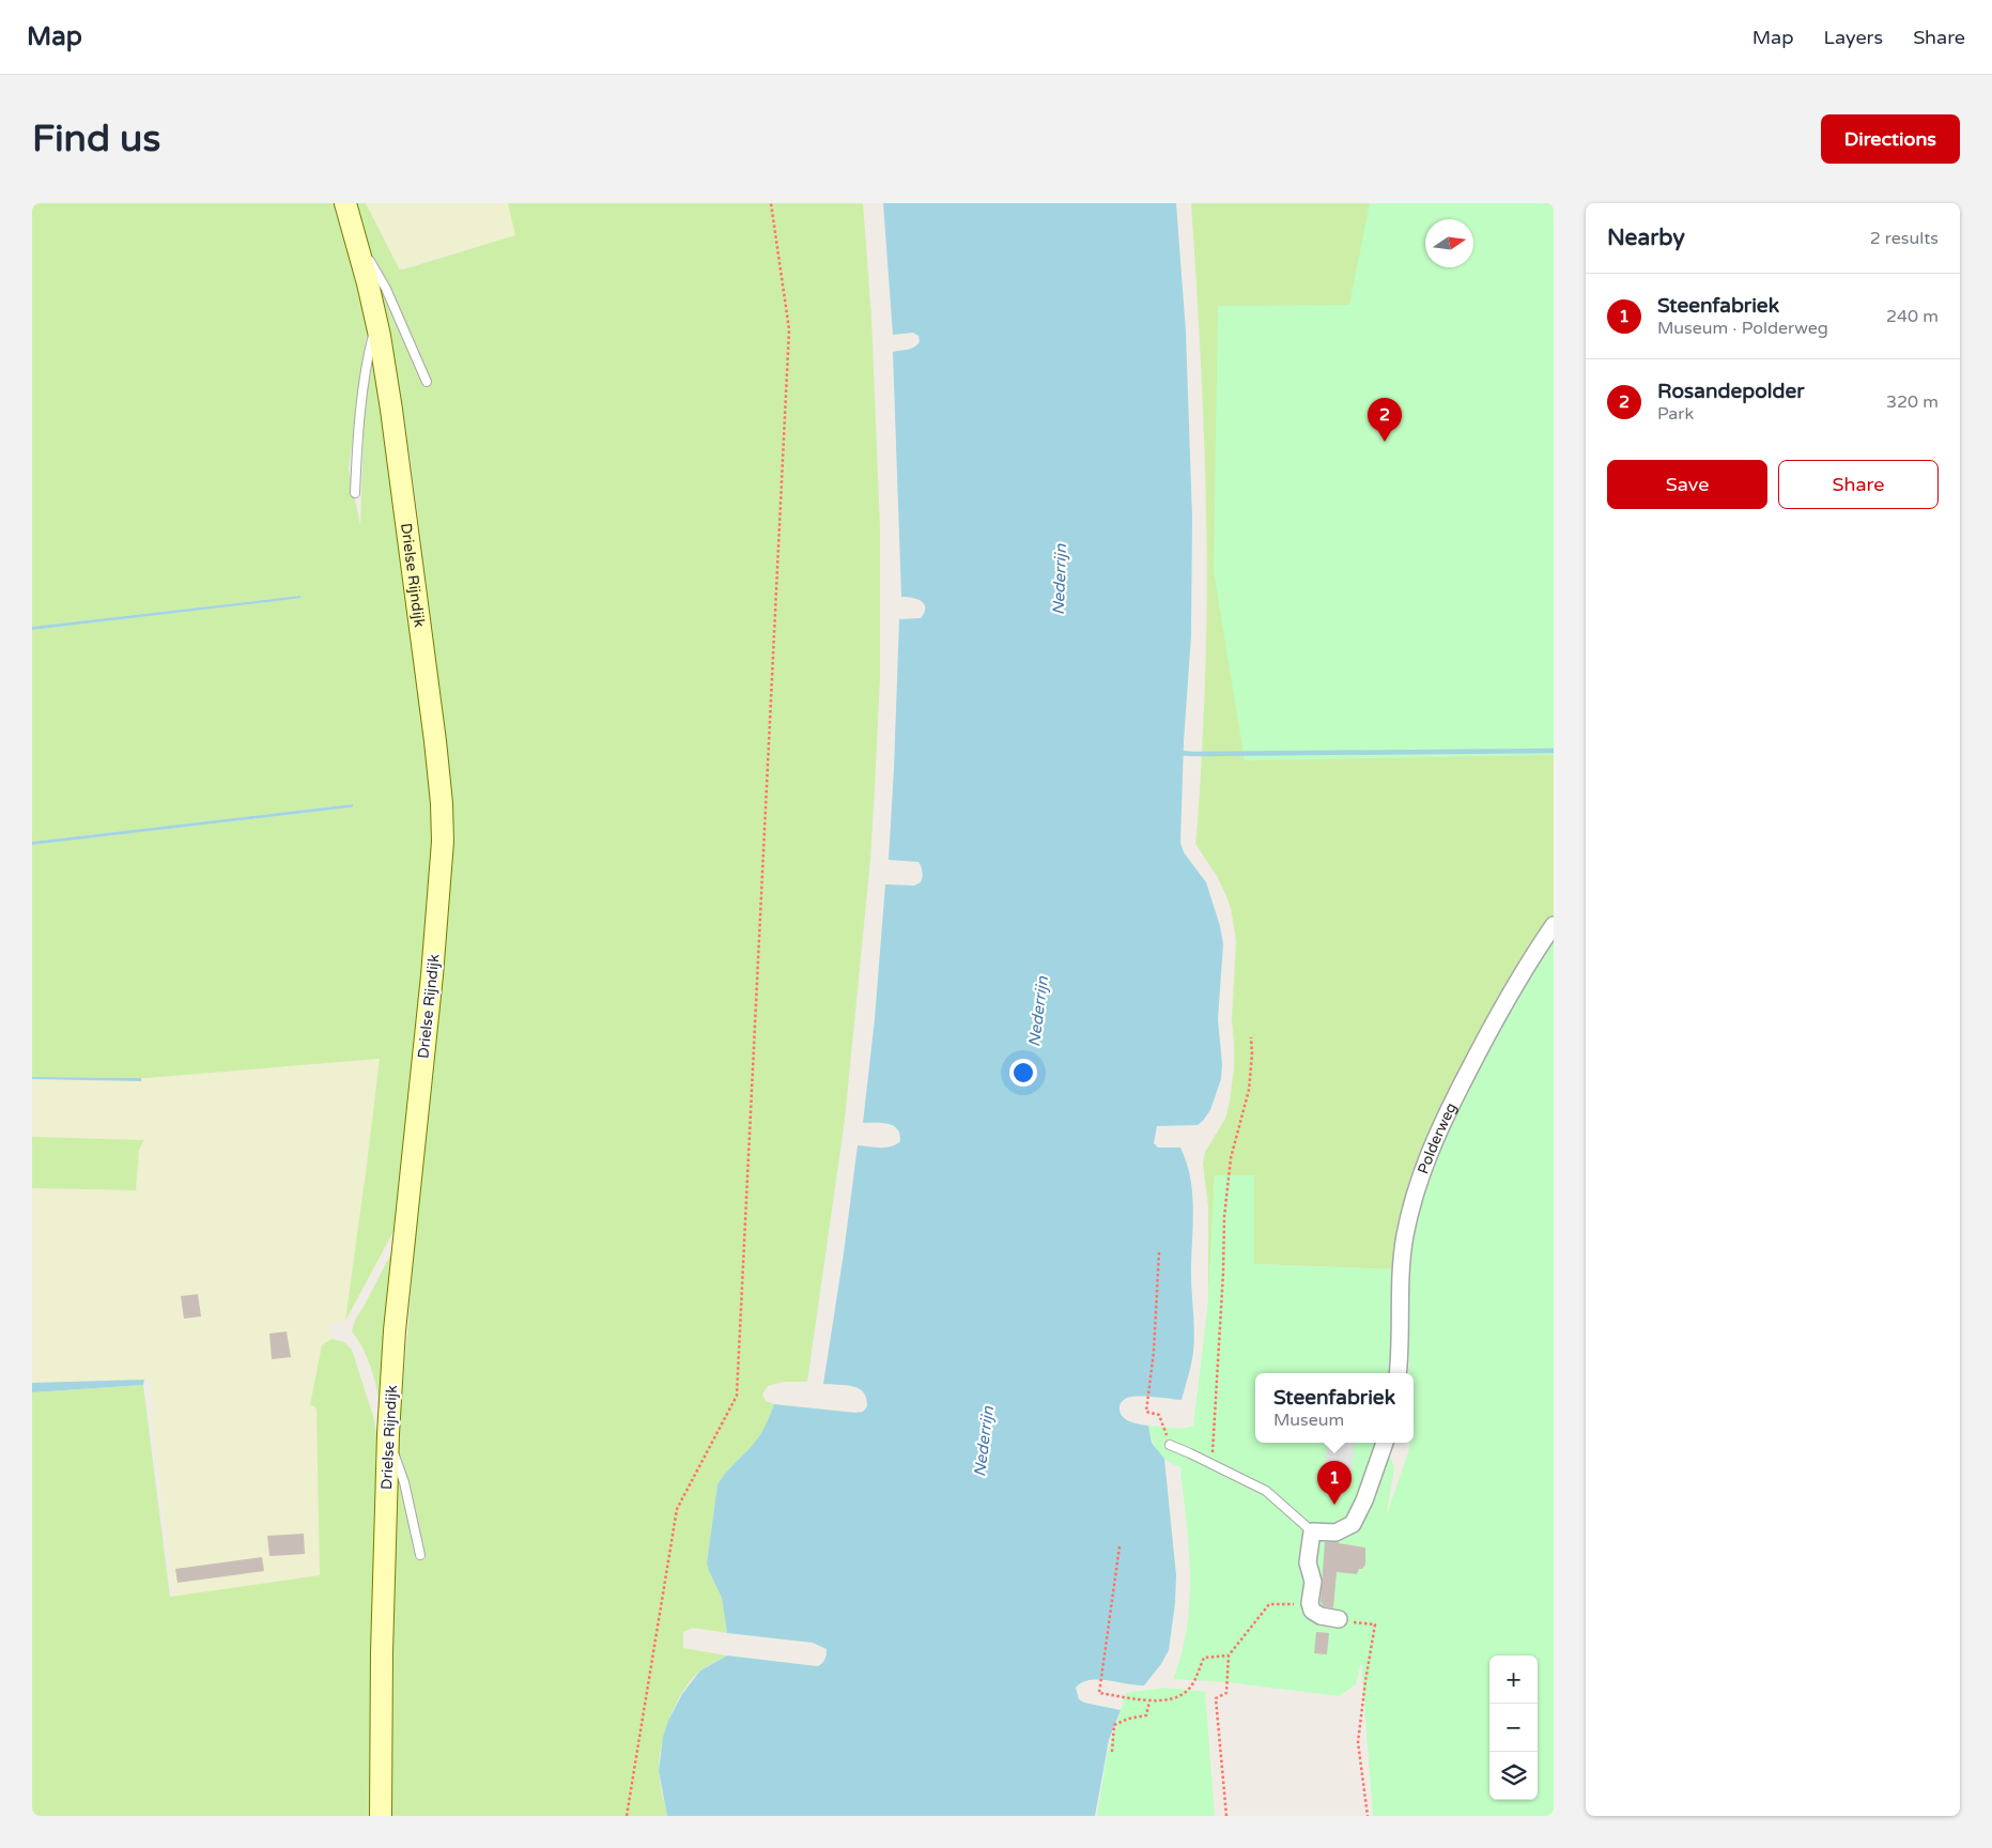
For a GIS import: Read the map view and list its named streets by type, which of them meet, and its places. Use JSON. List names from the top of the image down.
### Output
{
  "streets": {
    "street": ["Drielse Rijndijk", "Polderweg"]
  },
  "water": ["Nederrijn"],
  "north": "right",
  "page": {
    "header": "Map",
    "nav": ["Map", "Layers", "Share"],
    "buttons": [
      "Directions",
      ["Save", "Share"]
    ],
    "title": "Find us",
    "heading": ["Nearby", "2 results"],
    "list": [
      {
        "mark": "1",
        "name": "Steenfabriek",
        "note": "Museum · Polderweg",
        "value": "240 m"
      },
      {
        "mark": "2",
        "name": "Rosandepolder",
        "note": "Park",
        "value": "320 m"
      }
    ],
    "pins": ["2", "1"],
    "popup": ["Steenfabriek", "Museum"],
    "map_buttons": ["+", "−"]
  }
}
